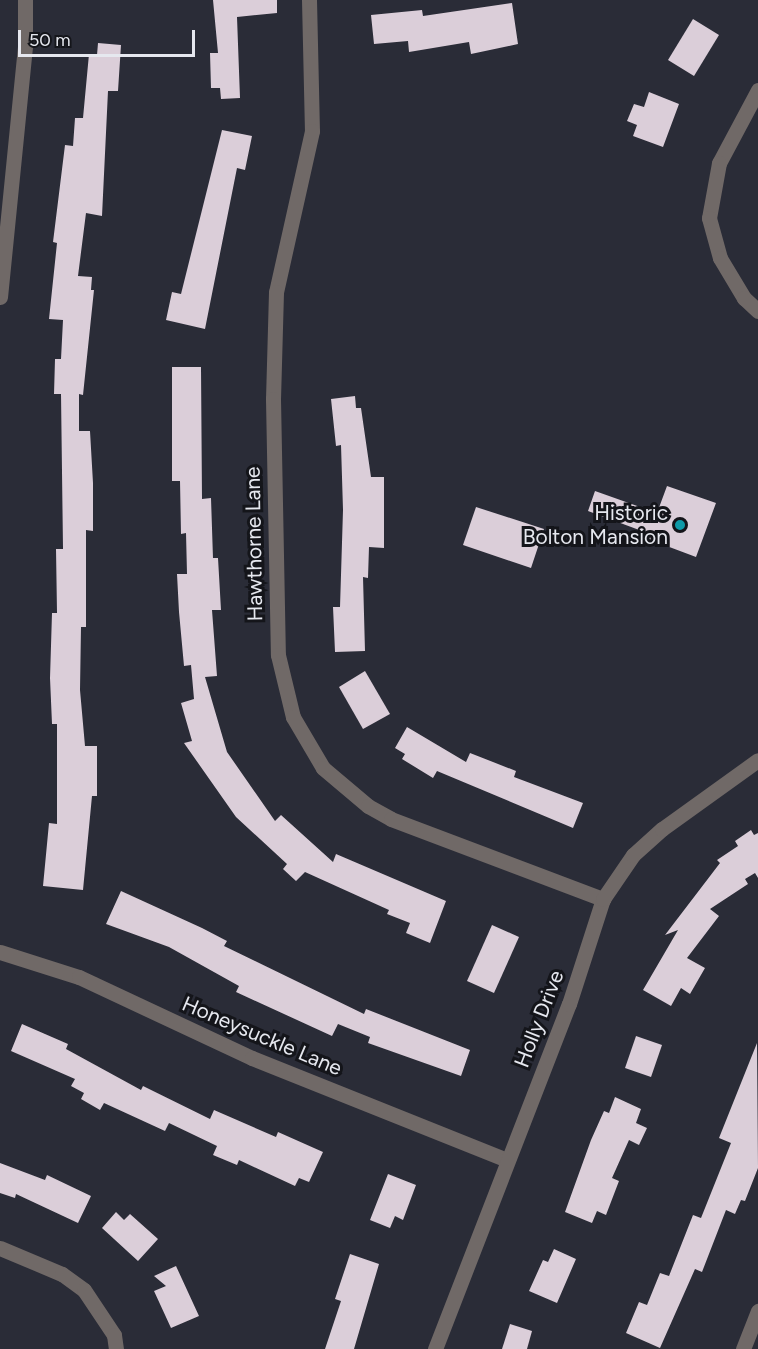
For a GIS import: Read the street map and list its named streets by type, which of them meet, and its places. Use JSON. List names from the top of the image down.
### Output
{
  "streets": {
    "street": ["Hawthorne Lane", "Holly Drive", "Honeysuckle Lane"]
  },
  "crossings": [
    ["Hawthorne Lane", "Holly Drive"],
    ["Holly Drive", "Honeysuckle Lane"]
  ],
  "places": ["Historic Bolton Mansion"],
  "scale_bar": "50 m"
}
